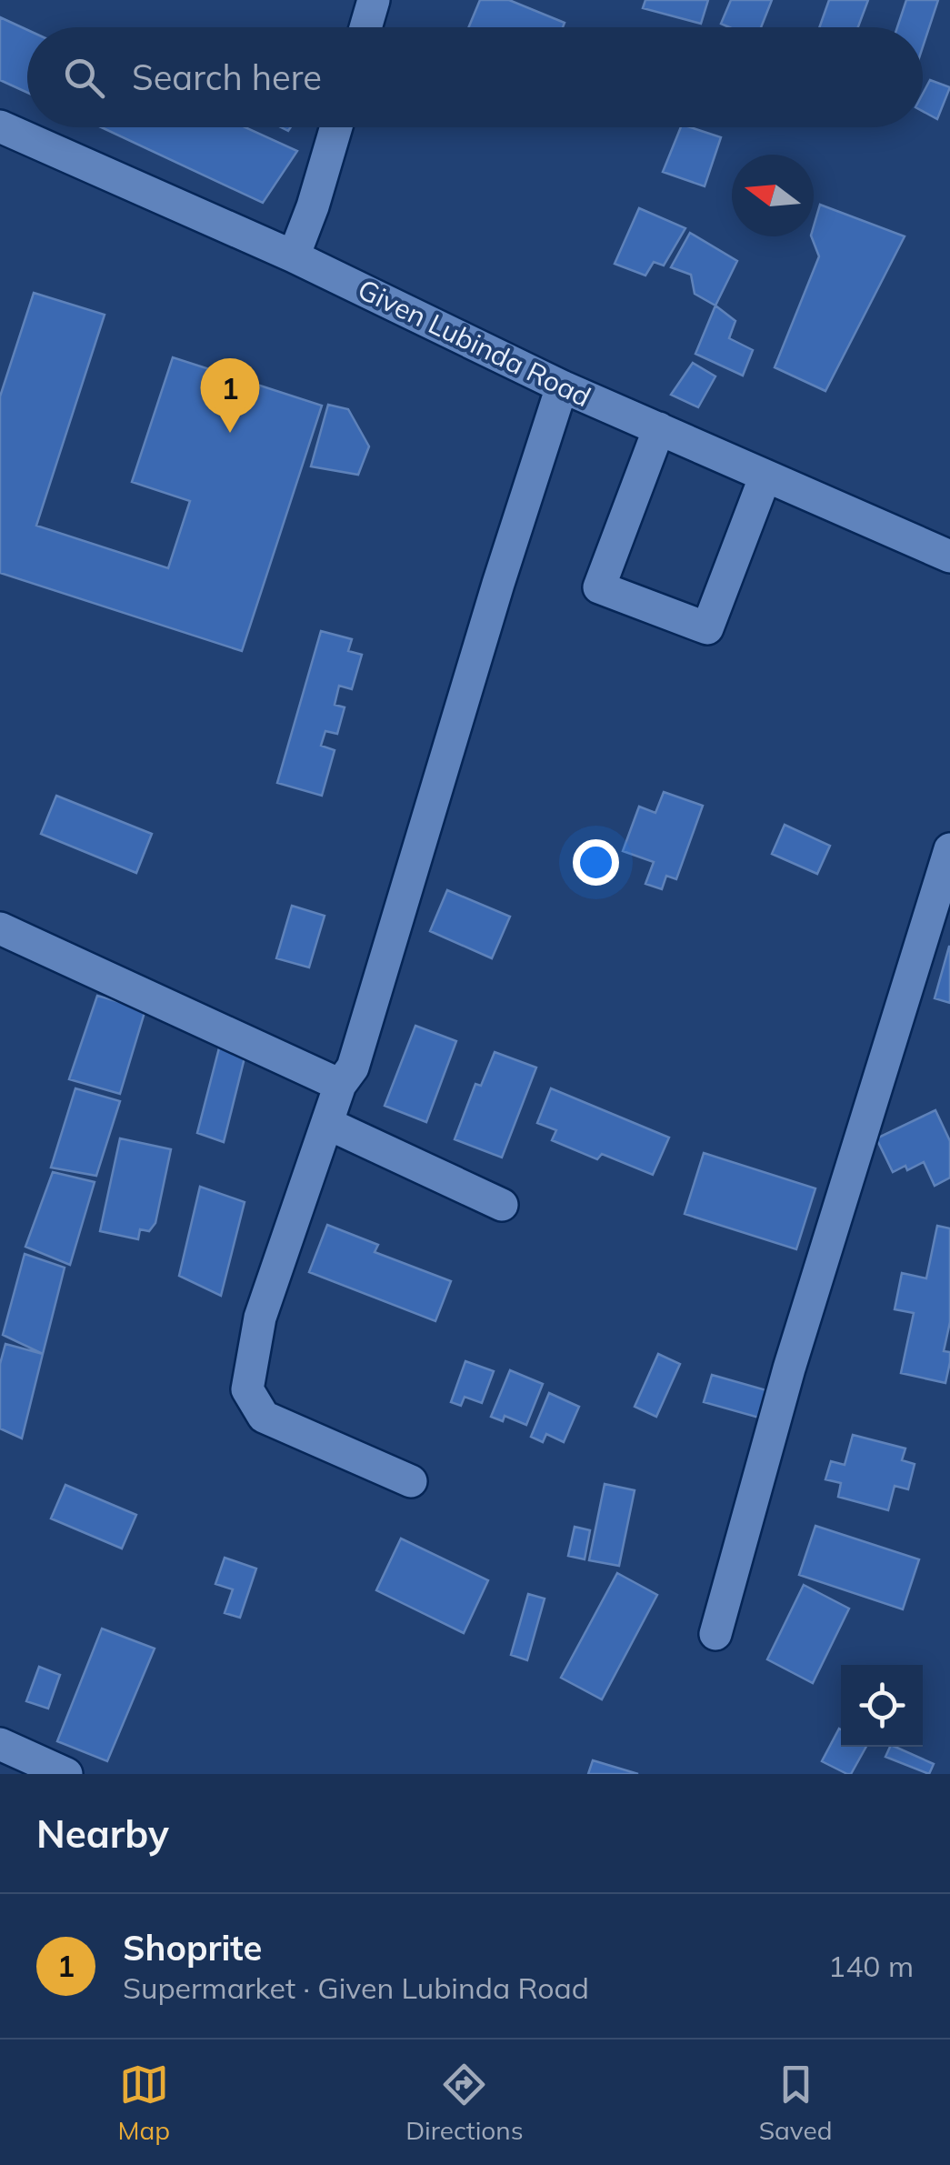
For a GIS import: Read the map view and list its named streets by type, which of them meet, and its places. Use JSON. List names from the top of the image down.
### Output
{
  "streets": {
    "street": ["Given Lubinda Road"]
  },
  "north": "left",
  "page": {
    "search": "Search here",
    "pins": "1",
    "heading": "Nearby",
    "list": [
      {
        "mark": "1",
        "name": "Shoprite",
        "note": "Supermarket · Given Lubinda Road",
        "value": "140 m"
      }
    ],
    "nav": ["Map", "Directions", "Saved"]
  }
}
